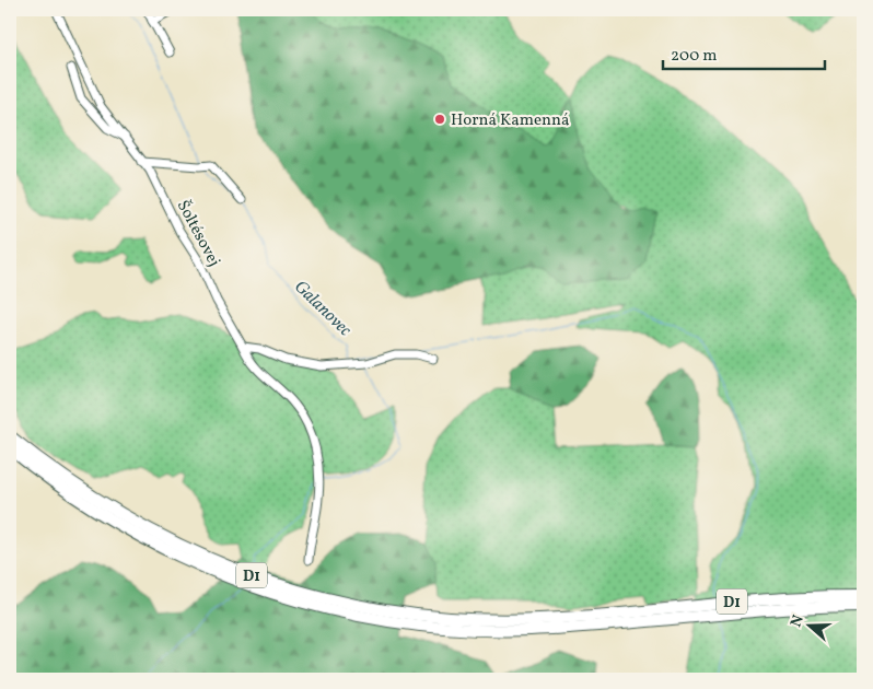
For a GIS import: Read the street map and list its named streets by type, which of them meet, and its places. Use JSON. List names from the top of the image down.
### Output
{
  "streets": {
    "highway": ["D1"],
    "street": ["Šoltésovej"]
  },
  "water": ["Galanovec"],
  "places": ["Horná Kamenná"],
  "scale_bar": "200 m",
  "north": "left"
}
